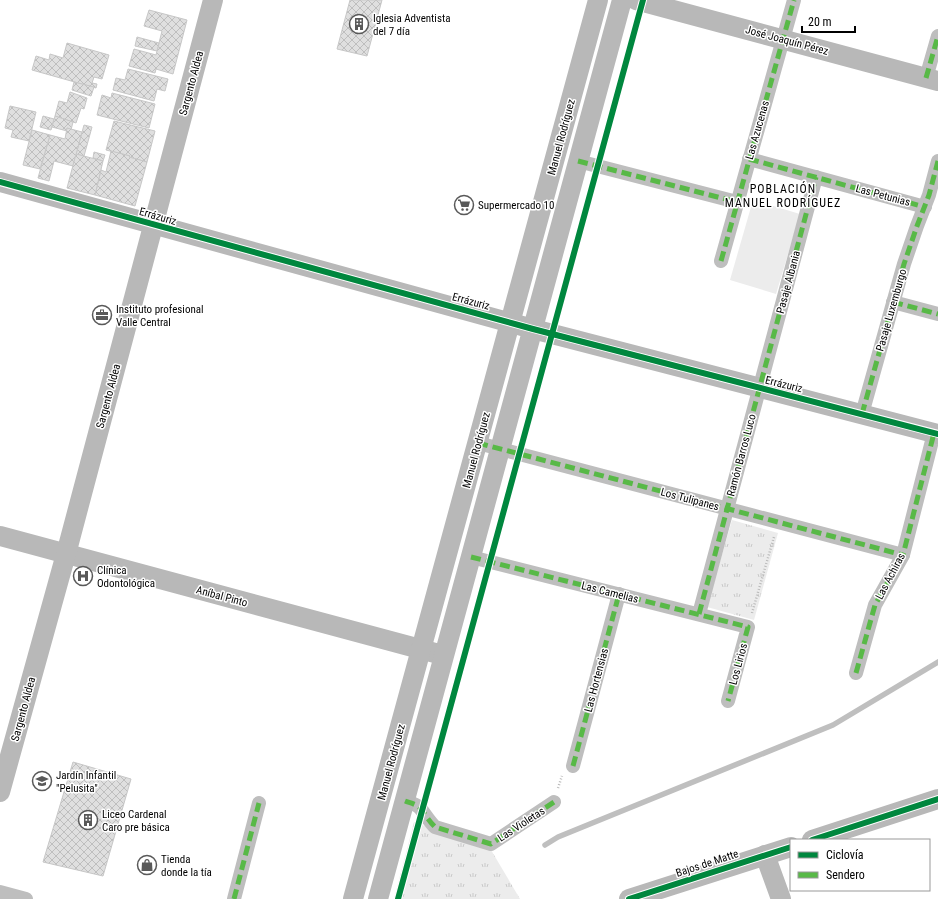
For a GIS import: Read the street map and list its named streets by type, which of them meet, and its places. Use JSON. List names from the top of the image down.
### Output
{
  "streets": {
    "street": [
      "José Joaquín Pérez",
      "Sargento Aldea",
      "Las Azucenas",
      "Manuel Rodríguez",
      "Las Petunias",
      "Errázuriz",
      "Pasaje Albania",
      "Pasaje Luxemburgo",
      "Ramón Barros Luco",
      "Los Tulipanes",
      "Las Achiras",
      "Las Camelias",
      "Aníbal Pinto",
      "Los Lirios",
      "Las Hortensias",
      "Las Violetas",
      "Bajos de Matte"
    ]
  },
  "crossings": [
    ["José Joaquín Pérez", "Las Azucenas"],
    ["Sargento Aldea", "Errázuriz"],
    ["Sargento Aldea", "Aníbal Pinto"],
    ["Las Azucenas", "Las Petunias"],
    ["Manuel Rodríguez", "Errázuriz"],
    ["Manuel Rodríguez", "Los Tulipanes"],
    ["Manuel Rodríguez", "Las Camelias"],
    ["Manuel Rodríguez", "Aníbal Pinto"],
    ["Manuel Rodríguez", "Las Violetas"],
    ["Las Petunias", "Pasaje Albania"],
    ["Las Petunias", "Pasaje Luxemburgo"],
    ["Errázuriz", "Pasaje Albania"],
    ["Errázuriz", "Pasaje Luxemburgo"],
    ["Errázuriz", "Ramón Barros Luco"],
    ["Errázuriz", "Las Achiras"],
    ["Pasaje Albania", "Ramón Barros Luco"],
    ["Ramón Barros Luco", "Los Tulipanes"],
    ["Ramón Barros Luco", "Las Camelias"],
    ["Los Tulipanes", "Las Achiras"],
    ["Las Camelias", "Los Lirios"],
    ["Las Camelias", "Las Hortensias"]
  ],
  "districts": ["POBLACIÓN MANUEL RODRÍGUEZ"],
  "places": {
    "building": ["Iglesia Adventista del 7 día", "Liceo Cardenal Caro pre básica"],
    "supermarket": ["Supermercado 10"],
    "office": ["Instituto profesional Valle Central"],
    "hospital": ["Clínica Odontológica"],
    "school or university": ["Jardín Infantil \"Pelusita\""],
    "shop": ["Tienda donde la tía"]
  },
  "legend": ["Ciclovía", "Sendero"],
  "scale_bar": "20 m"
}
